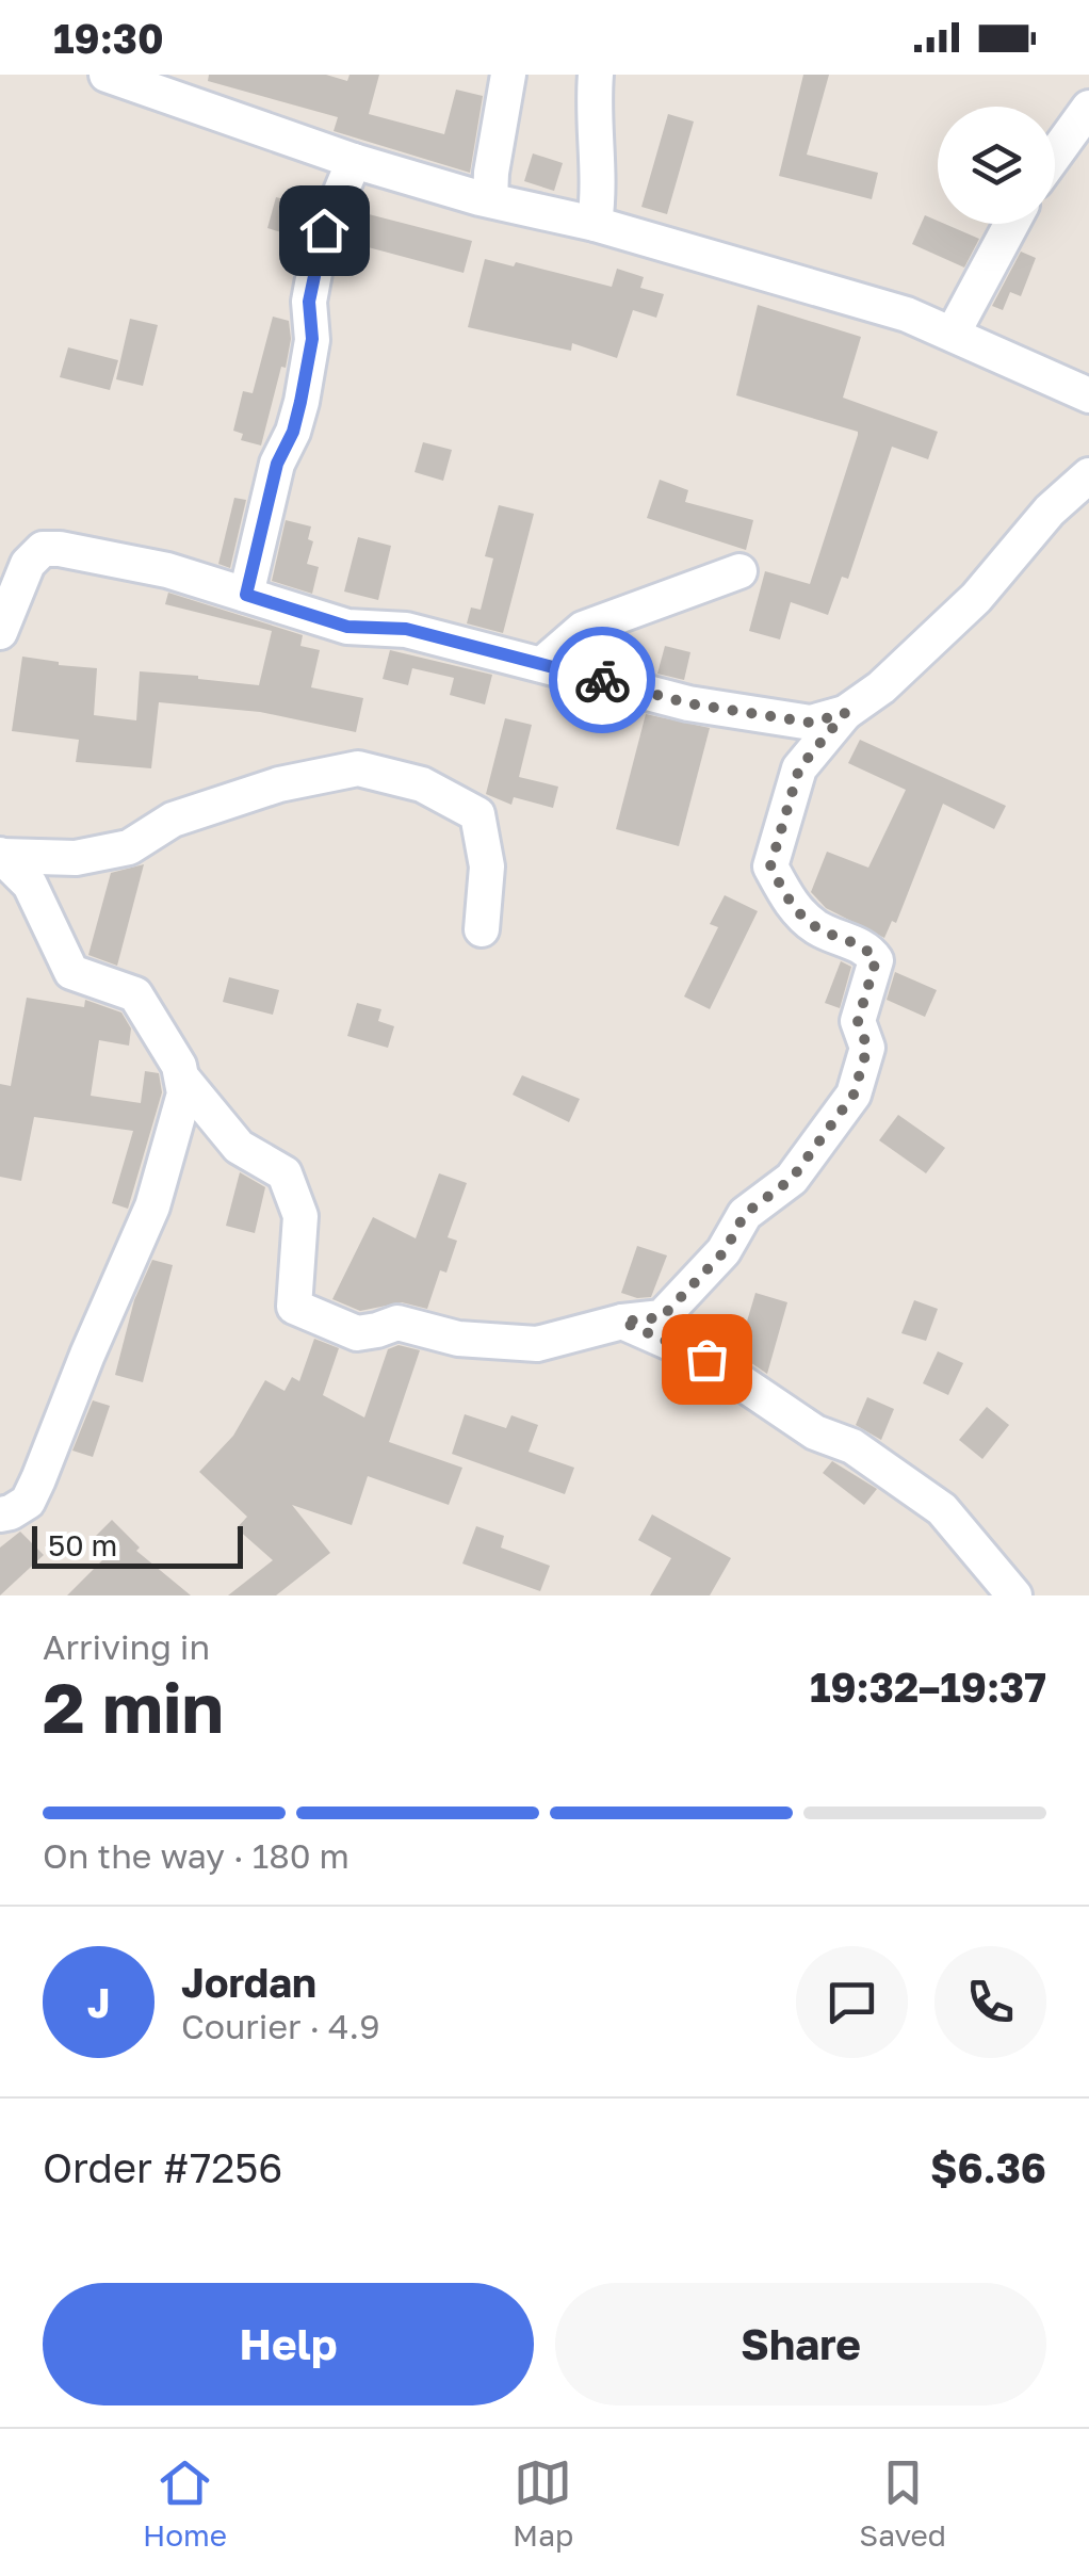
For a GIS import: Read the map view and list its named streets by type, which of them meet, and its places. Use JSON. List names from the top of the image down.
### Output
{
  "scale_bar": "50 m",
  "page": {
    "status": "19:30",
    "scale": "50 m",
    "heading": ["2 min", "Arriving in", "19:32–19:37"],
    "panel": [
      "Jordan",
      "Courier · 4.9",
      "Order #7256",
      "$6.36"
    ],
    "bar": "On the way · 180 m",
    "round": "J",
    "buttons": ["Help", "Share"],
    "tabs": ["Home", "Map", "Saved"]
  }
}
